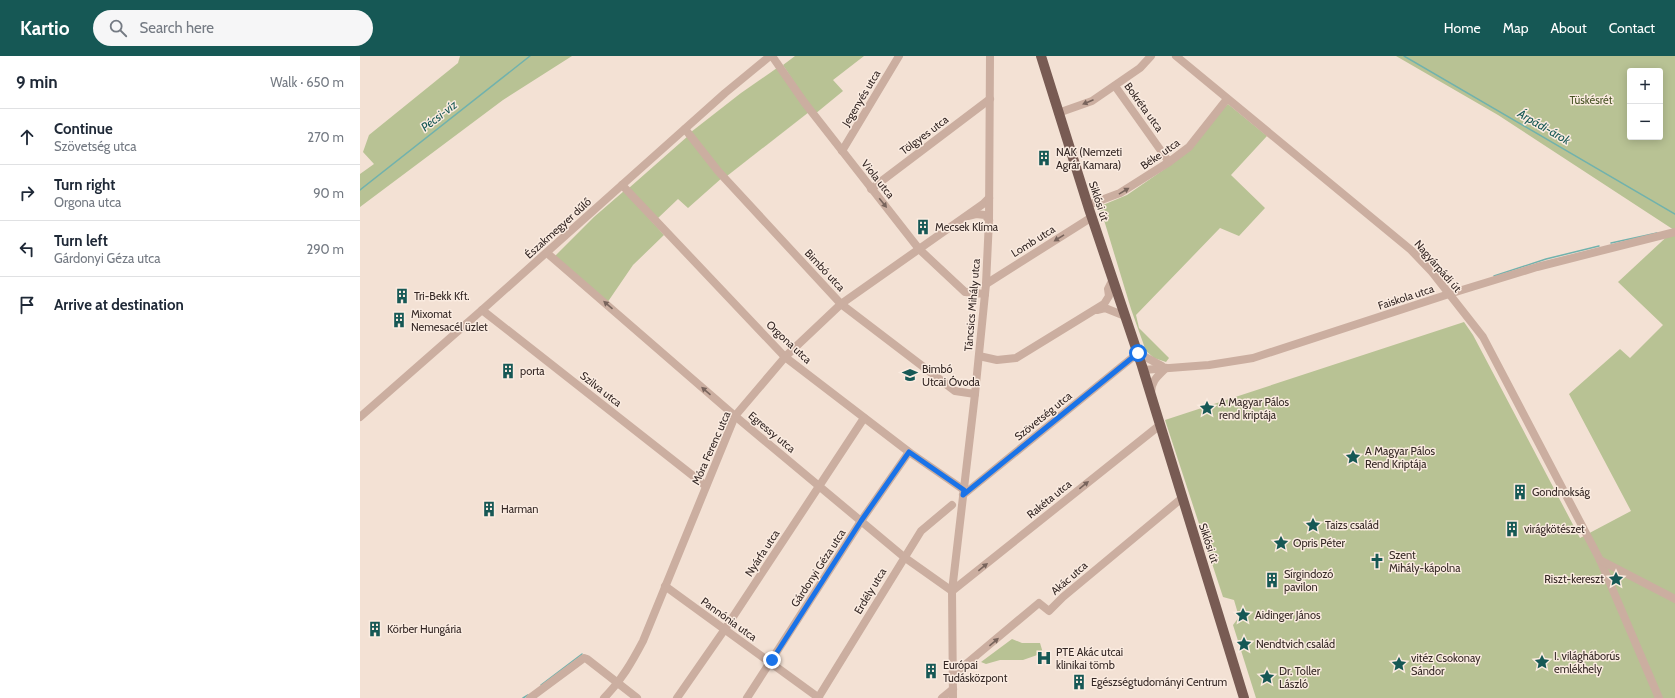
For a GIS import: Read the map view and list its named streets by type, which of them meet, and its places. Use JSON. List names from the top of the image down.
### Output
{
  "streets": {
    "main road": ["Siklósi út"],
    "street": [
      "Jegenyés utca",
      "Bokréta utca",
      "Tölgyes utca",
      "Béke utca",
      "Viola utca",
      "Északmegyer dűlő",
      "Lomb utca",
      "Nagyárpádi út",
      "Bimbó utca",
      "Faiskola utca",
      "Táncsics Mihály utca",
      "Orgona utca",
      "Szilva utca",
      "Szövetség utca",
      "Egressy utca",
      "Móra Ferenc utca",
      "Rakéta utca",
      "Nyárfa utca",
      "Gárdonyi Géza utca",
      "Akác utca",
      "Erdély utca",
      "Pannónia utca"
    ]
  },
  "crossings": [
    ["Jegenyés utca", "Viola utca"],
    ["Bokréta utca", "Béke utca"],
    ["Tölgyes utca", "Viola utca"],
    ["Tölgyes utca", "Táncsics Mihály utca"],
    ["Béke utca", "Siklósi út"],
    ["Béke utca", "Nagyárpádi út"],
    ["Viola utca", "Északmegyer dűlő"],
    ["Viola utca", "Táncsics Mihály utca"],
    ["Viola utca", "Móra Ferenc utca"],
    ["Siklósi út", "Lomb utca"],
    ["Siklósi út", "Faiskola utca"],
    ["Siklósi út", "Szövetség utca"],
    ["Siklósi út", "Rakéta utca"],
    ["Siklósi út", "Akác utca"],
    ["Északmegyer dűlő", "Bimbó utca"],
    ["Északmegyer dűlő", "Orgona utca"],
    ["Északmegyer dűlő", "Szilva utca"],
    ["Északmegyer dűlő", "Egressy utca"],
    ["Lomb utca", "Táncsics Mihály utca"],
    ["Nagyárpádi út", "Faiskola utca"],
    ["Bimbó utca", "Táncsics Mihály utca"],
    ["Bimbó utca", "Móra Ferenc utca"],
    ["Táncsics Mihály utca", "Orgona utca"],
    ["Táncsics Mihály utca", "Szövetség utca"],
    ["Táncsics Mihály utca", "Egressy utca"],
    ["Táncsics Mihály utca", "Móra Ferenc utca"],
    ["Táncsics Mihály utca", "Rakéta utca"],
    ["Táncsics Mihály utca", "Akác utca"],
    ["Orgona utca", "Szövetség utca"],
    ["Orgona utca", "Móra Ferenc utca"],
    ["Orgona utca", "Nyárfa utca"],
    ["Orgona utca", "Gárdonyi Géza utca"],
    ["Szilva utca", "Móra Ferenc utca"],
    ["Egressy utca", "Móra Ferenc utca"],
    ["Egressy utca", "Rakéta utca"],
    ["Egressy utca", "Nyárfa utca"],
    ["Egressy utca", "Gárdonyi Géza utca"],
    ["Egressy utca", "Erdély utca"],
    ["Móra Ferenc utca", "Pannónia utca"],
    ["Nyárfa utca", "Pannónia utca"],
    ["Gárdonyi Géza utca", "Pannónia utca"],
    ["Erdély utca", "Pannónia utca"]
  ],
  "one_way": [
    "Béke utca",
    "Lomb utca",
    "Egressy utca",
    "Rakéta utca",
    "Akác utca"
  ],
  "water": ["Pécsi-víz", "Árpádi-árok"],
  "parks": ["Tüskésrét"],
  "places": {
    "building": [
      "NAK (Nemzeti Agrár Kamara)",
      "Mecsek Klíma",
      "Tri-Bekk Kft.",
      "Mixomat Nemesacél üzlet",
      "porta",
      "Gondnokság",
      "Harman",
      "virágkötészet",
      "Sírgindozó pavilon",
      "Körber Hungária",
      "Európai Tudásközpont",
      "Egészségtudományi Centrum"
    ],
    "school or university": ["Bimbó Utcai Óvoda"],
    "place": [
      "A Magyar Pálos rend kriptája",
      "A Magyar Pálos Rend Kriptája",
      "Taizs család",
      "Opris Péter",
      "Riszt-kereszt",
      "Aidinger János",
      "Nendtvich család",
      "I. világháborús emlékhely",
      "vitéz Csokonay Sándor",
      "Dr. Toller László"
    ],
    "church": ["Szent Mihály-kápolna"],
    "hospital": ["PTE Akác utcai klinikai tömb"]
  },
  "page": {
    "header": "Kartio",
    "search": "Search here",
    "nav": [
      "Home",
      "Map",
      "About",
      "Contact"
    ],
    "heading": ["9 min", "Walk · 650 m"],
    "map_buttons": ["+", "−"],
    "list": [
      ["Continue", "Szövetség utca", "270 m"],
      ["Turn right", "Orgona utca", "90 m"],
      ["Turn left", "Gárdonyi Géza utca", "290 m"],
      "Arrive at destination"
    ]
  }
}
